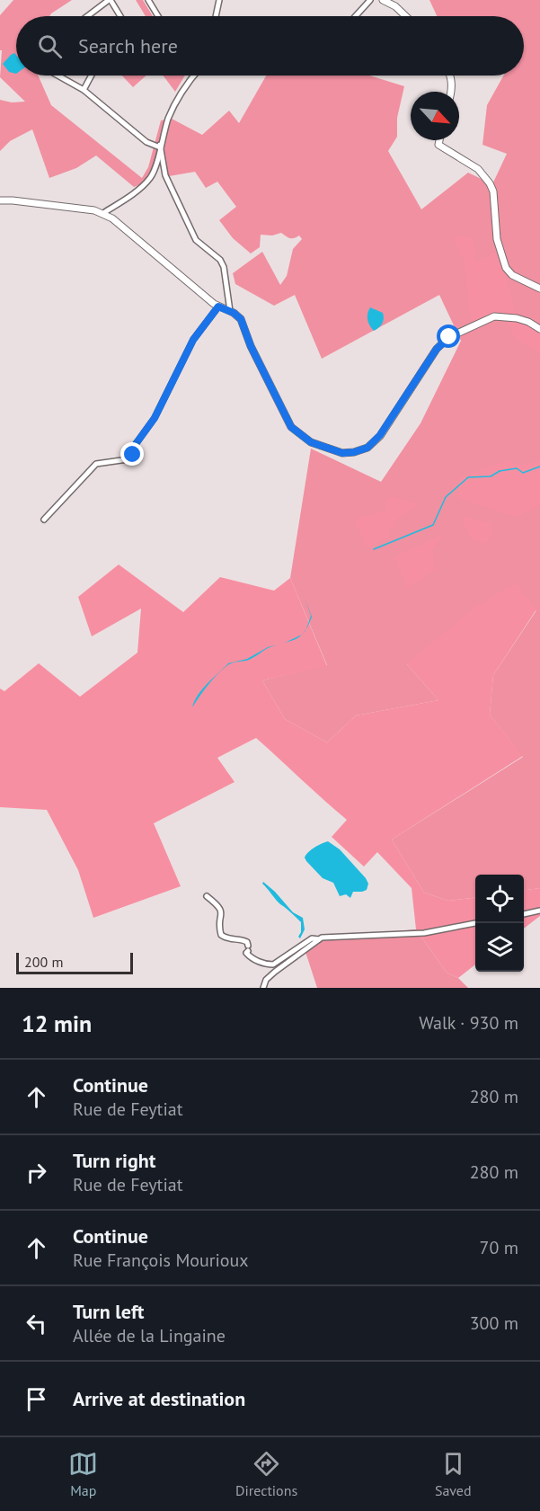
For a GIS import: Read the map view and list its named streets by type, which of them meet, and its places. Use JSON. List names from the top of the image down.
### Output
{
  "scale_bar": "200 m",
  "north": "bottom right",
  "page": {
    "search": "Search here",
    "scale": "200 m",
    "heading": ["12 min", "Walk · 930 m"],
    "list": [
      ["Continue", "Rue de Feytiat", "280 m"],
      ["Turn right", "Rue de Feytiat", "280 m"],
      ["Continue", "Rue François Mourioux", "70 m"],
      ["Turn left", "Allée de la Lingaine", "300 m"],
      "Arrive at destination"
    ],
    "nav": ["Map", "Directions", "Saved"]
  }
}
